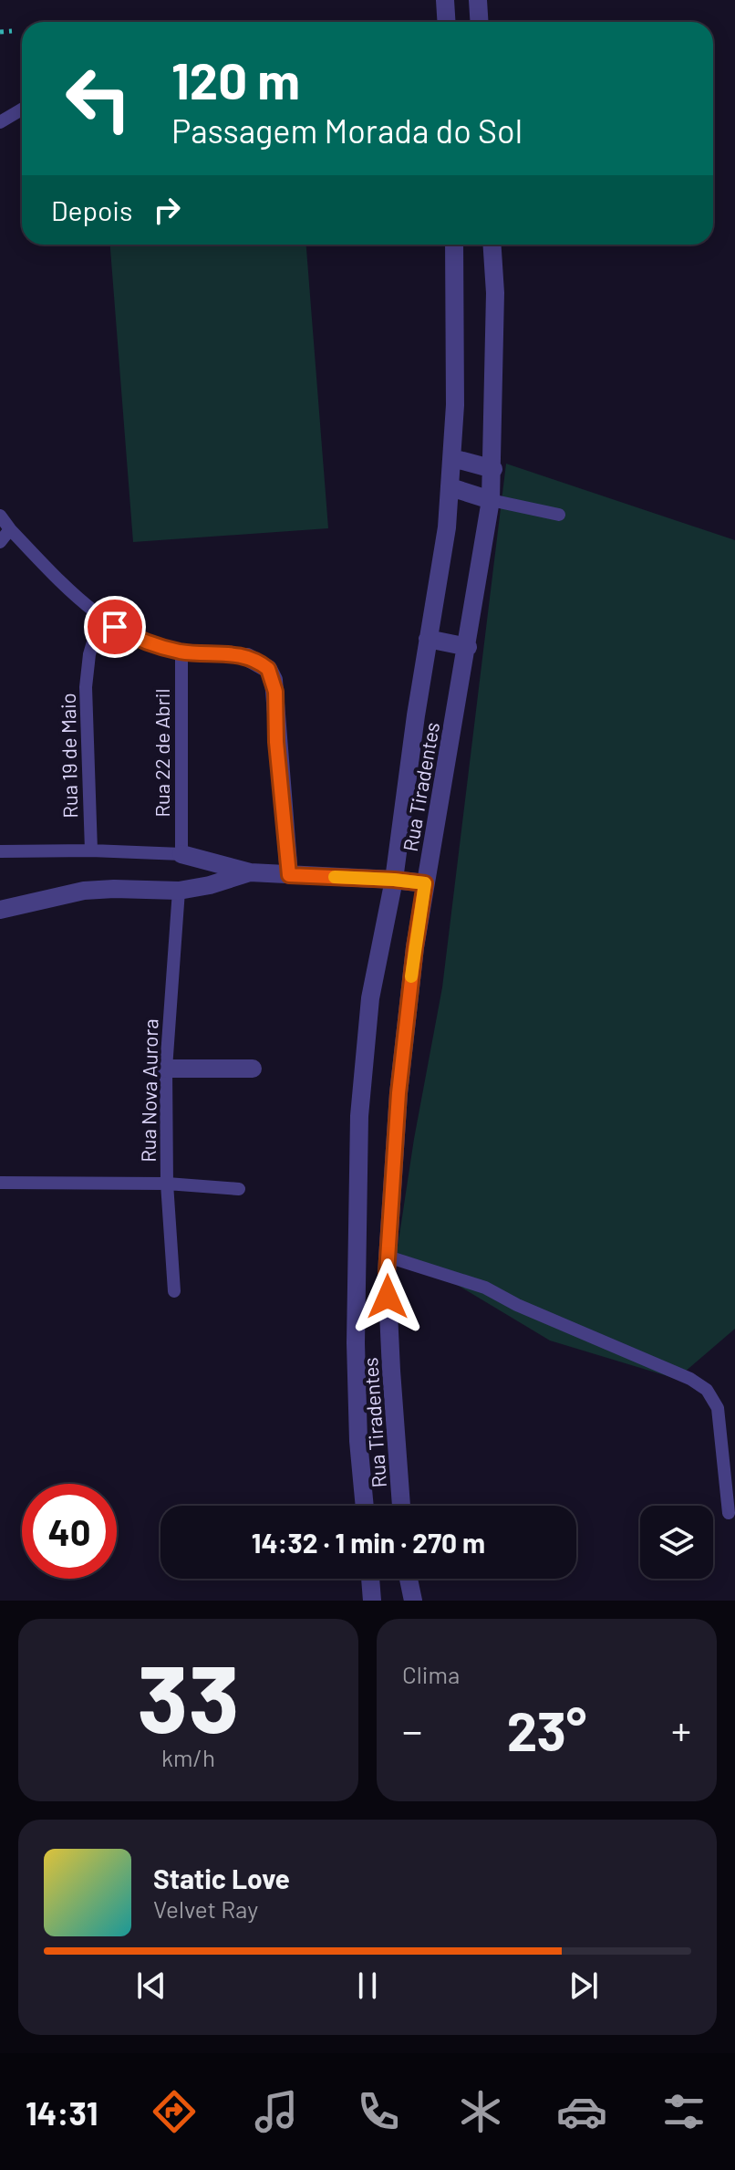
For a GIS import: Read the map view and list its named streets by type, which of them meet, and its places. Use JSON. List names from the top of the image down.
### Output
{
  "streets": {
    "street": ["Rua Tiradentes"],
    "lane": ["Rua 22 de Abril", "Rua 19 de Maio", "Rua Nova Aurora"]
  },
  "page": {
    "turn": ["120 m", "Passagem Morada do Sol"],
    "then": "Depois",
    "limit": "40",
    "trip": "14:32 · 1 min · 270 m",
    "tile": [
      ["33", "km/h"],
      "Clima"
    ],
    "heat": ["−", "23°", "+"],
    "song": ["Static Love", "Velvet Ray"],
    "tabs": "14:31"
  }
}
